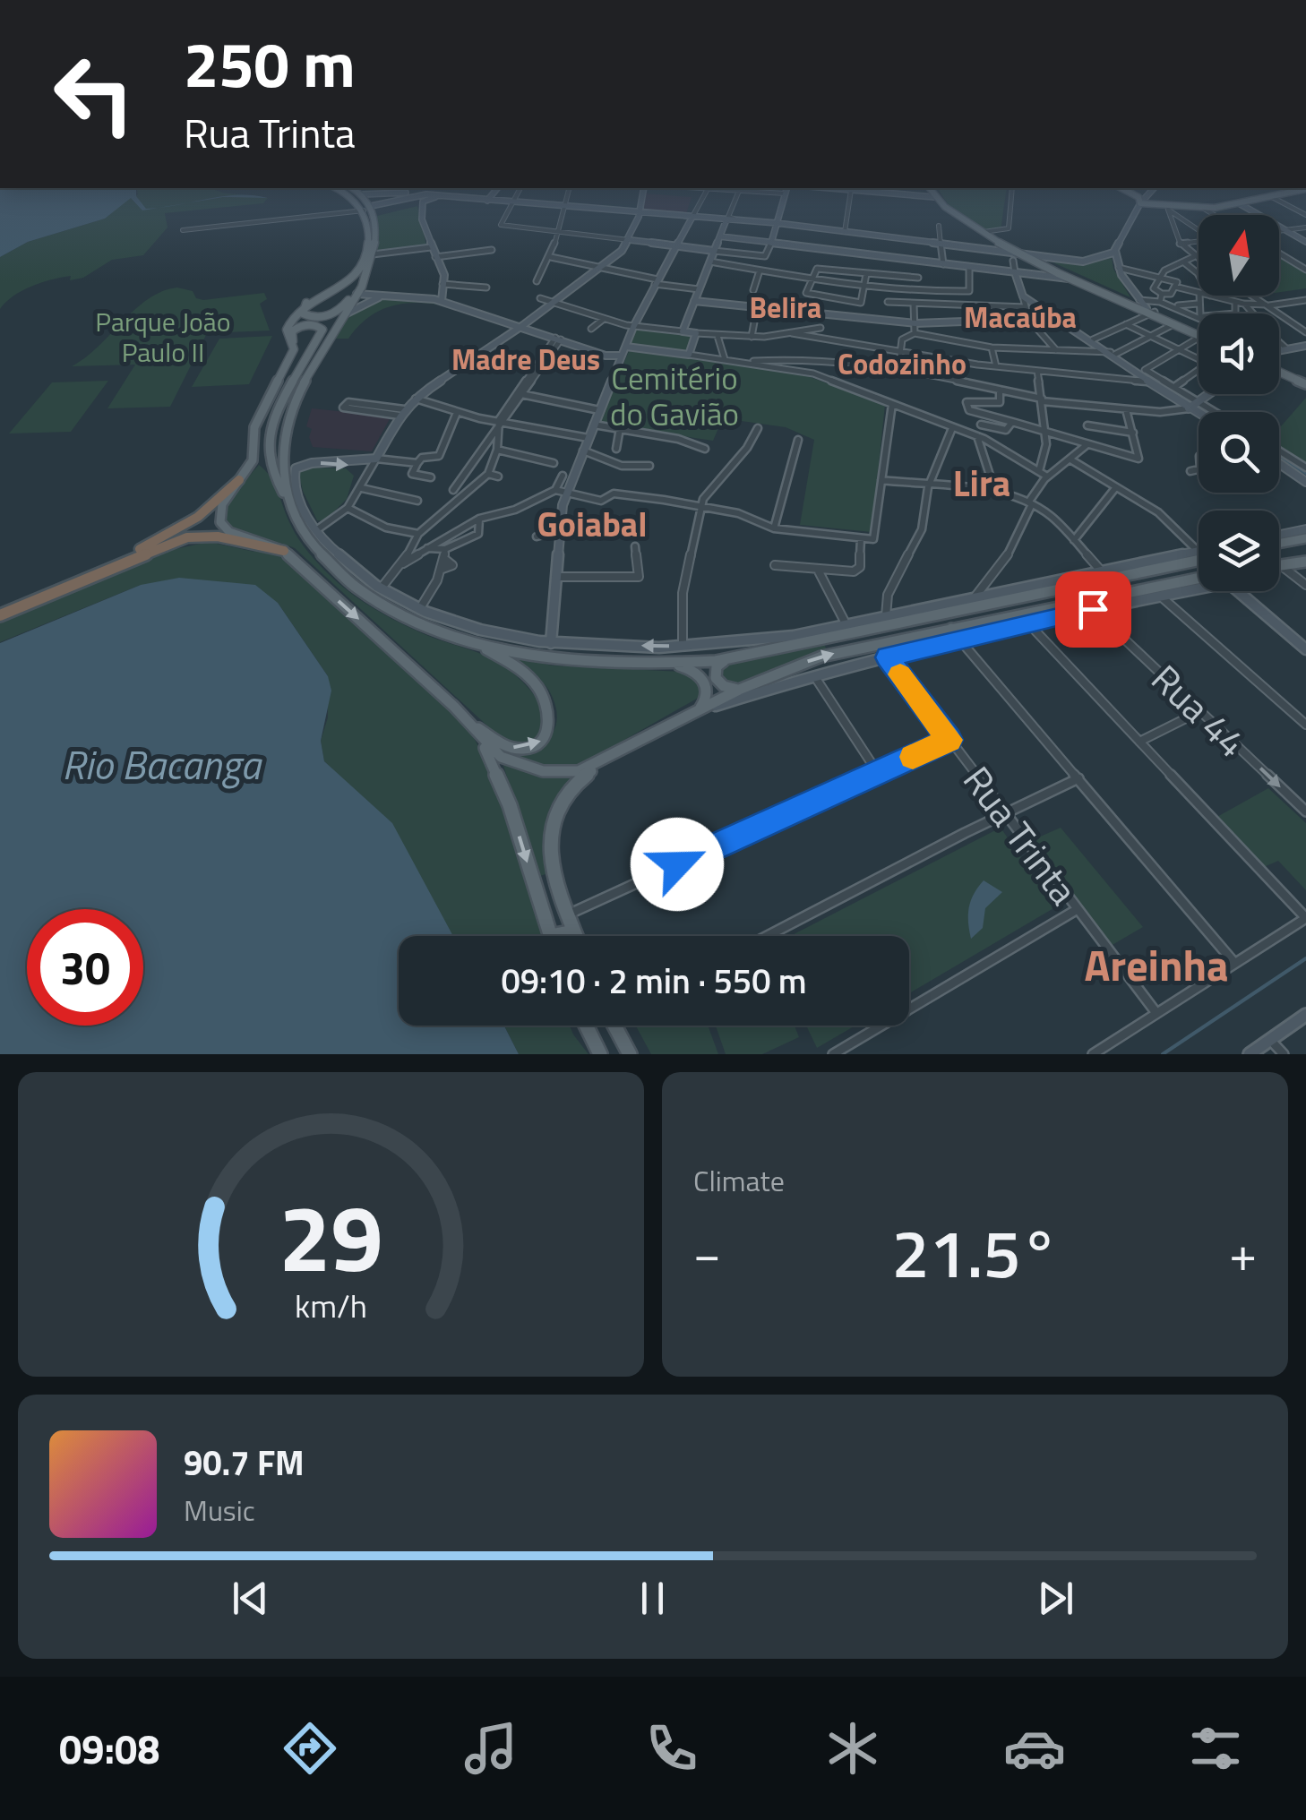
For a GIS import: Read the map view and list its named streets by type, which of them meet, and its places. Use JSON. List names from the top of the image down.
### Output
{
  "streets": {
    "street": ["Rua 44", "Rua Trinta"]
  },
  "one_way": ["Rua 44"],
  "districts": [
    "Belira",
    "Macaúba",
    "Madre Deus",
    "Codozinho",
    "Lira",
    "Goiabal",
    "Areinha"
  ],
  "water": ["Rio Bacanga"],
  "parks": ["Parque João Paulo II", "Cemitério do Gavião"],
  "north": "top",
  "page": {
    "turn": ["250 m", "Rua Trinta"],
    "limit": "30",
    "trip": "09:10 · 2 min · 550 m",
    "tile": "Climate",
    "heat": ["−", "21.5°", "+"],
    "song": ["90.7 FM", "Music"],
    "tabs": "09:08",
    "gauge": ["29", "km/h"]
  }
}
